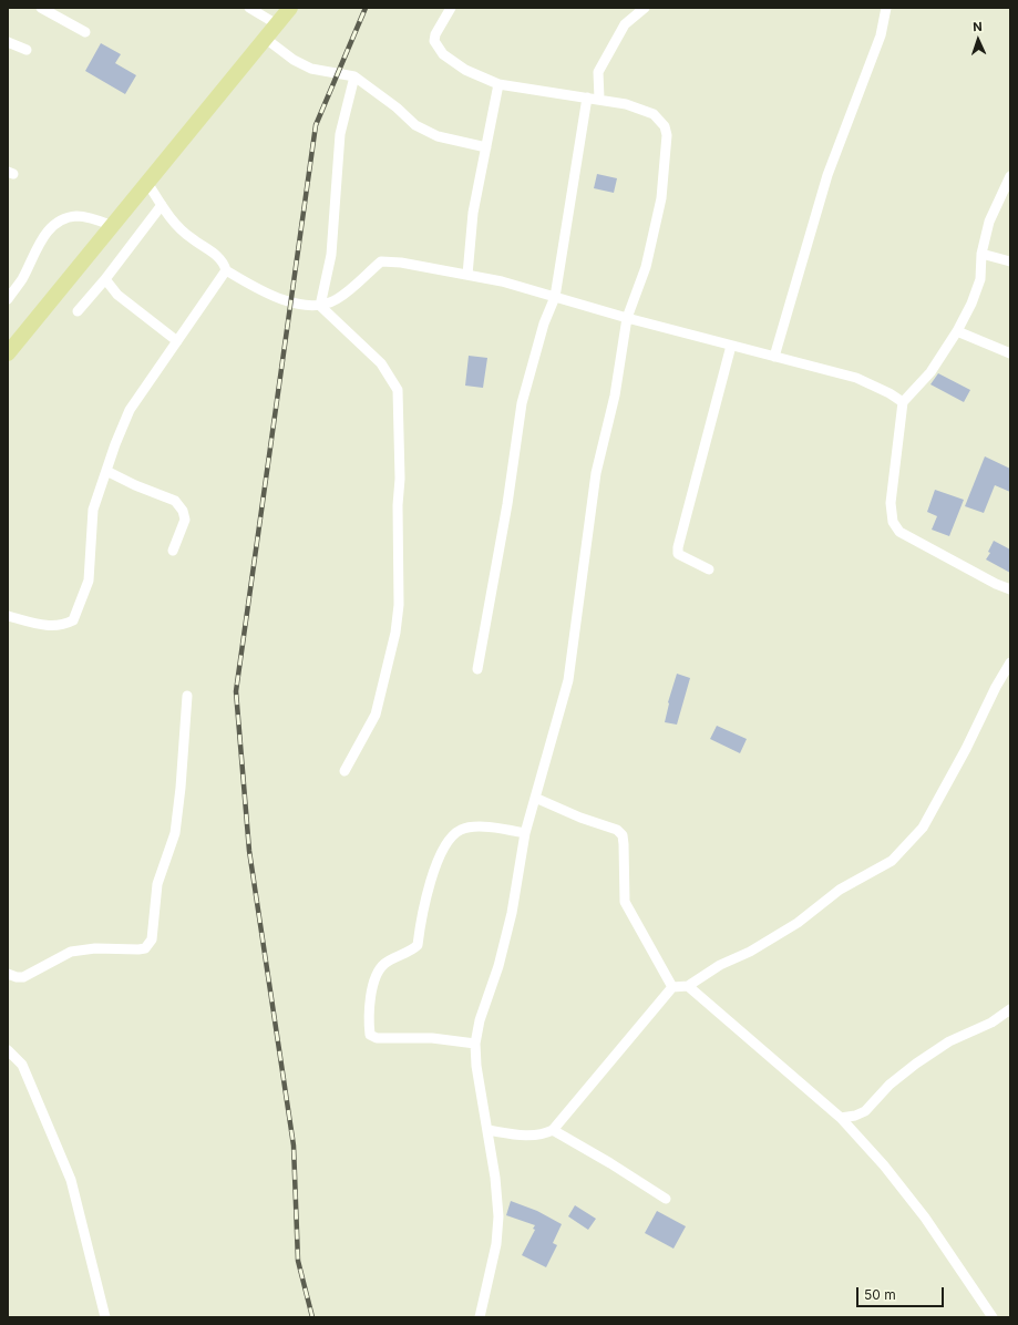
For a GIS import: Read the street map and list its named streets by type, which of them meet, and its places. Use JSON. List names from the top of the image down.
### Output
{
  "scale_bar": "50 m",
  "north": "top"
}
